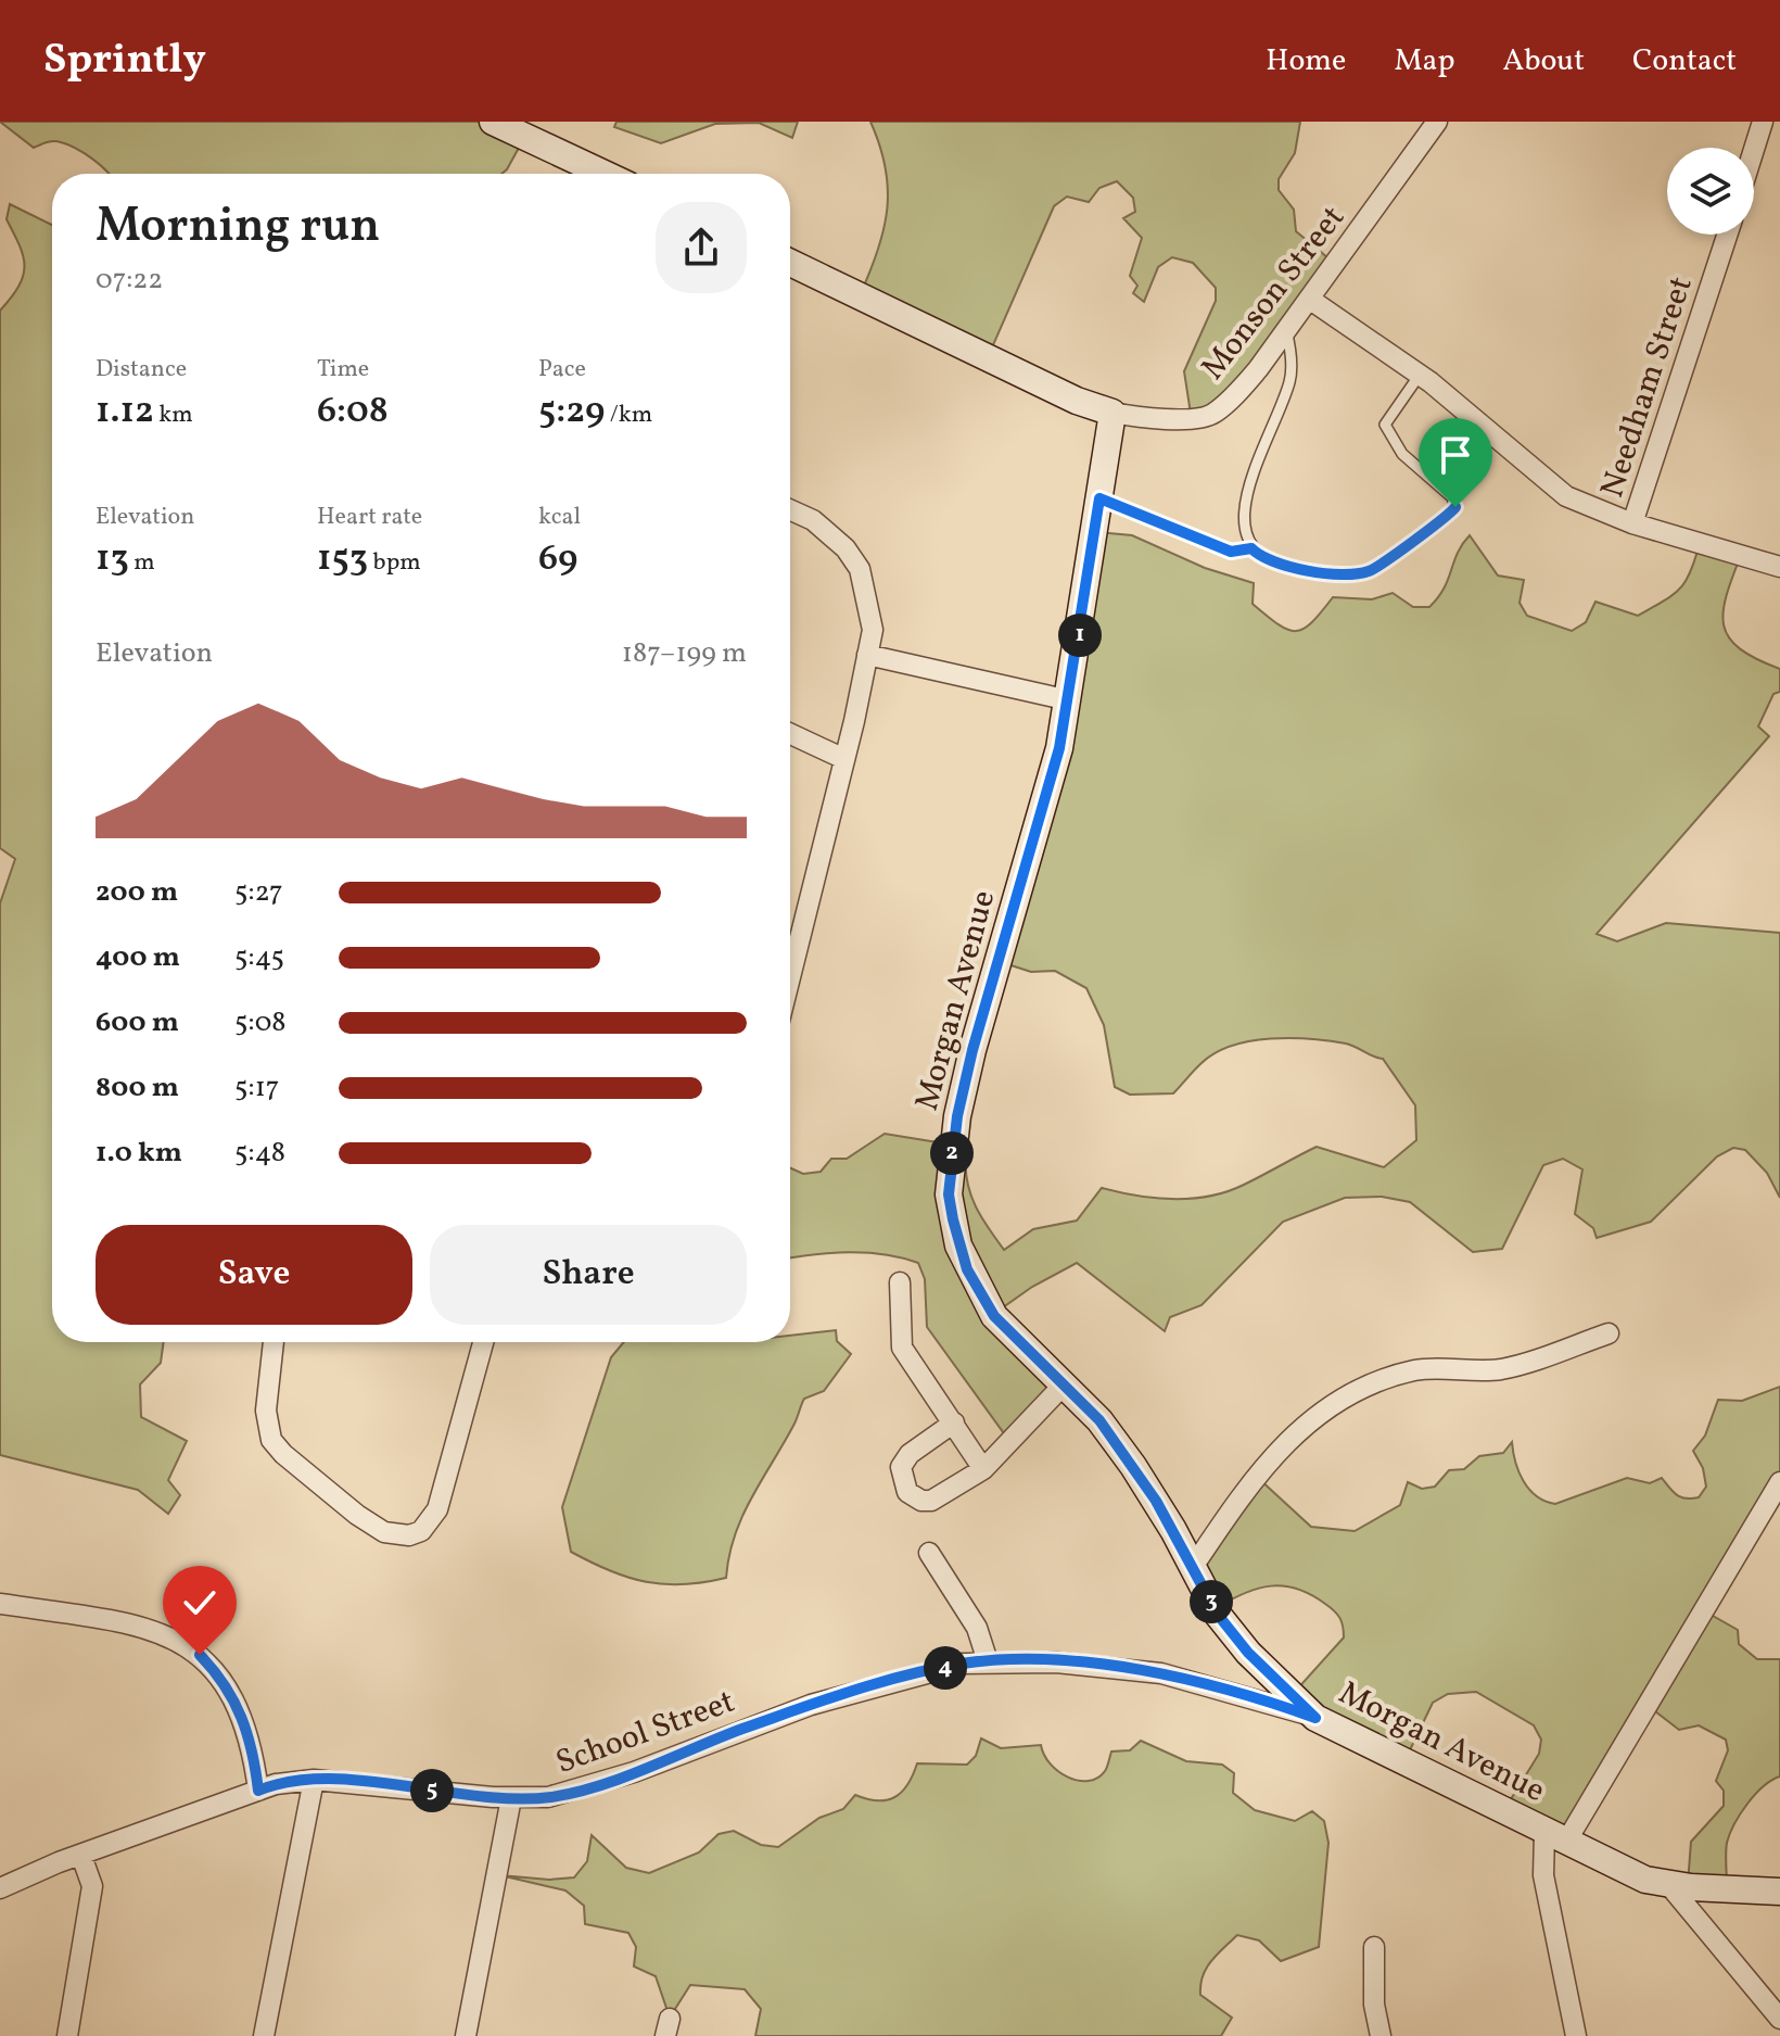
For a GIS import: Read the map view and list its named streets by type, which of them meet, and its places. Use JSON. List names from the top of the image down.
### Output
{
  "streets": {
    "street": [
      "Monson Street",
      "Needham Street",
      "Morgan Avenue",
      "School Street"
    ]
  },
  "crossings": [
    ["Monson Street", "Morgan Avenue"],
    ["Morgan Avenue", "School Street"]
  ],
  "page": {
    "header": "Sprintly",
    "nav": [
      "Home",
      "Map",
      "About",
      "Contact"
    ],
    "heading": ["Morning run", "07:22"],
    "stats": [
      ["Distance", "1.12 km"],
      ["Time", "6:08"],
      ["Pace", "5:29 /km"],
      ["Elevation", "13 m"],
      ["Heart rate", "153 bpm"],
      ["kcal", "69"]
    ],
    "pins": [
      "1",
      "2",
      "3",
      "4",
      "5"
    ],
    "chart": ["Elevation", "187–199 m"],
    "list": [
      {
        "name": "200 m",
        "note": "5:27"
      },
      {
        "name": "400 m",
        "note": "5:45"
      },
      {
        "name": "600 m",
        "note": "5:08"
      },
      {
        "name": "800 m",
        "note": "5:17"
      },
      {
        "name": "1.0 km",
        "note": "5:48"
      }
    ],
    "buttons": ["Save", "Share"]
  }
}
